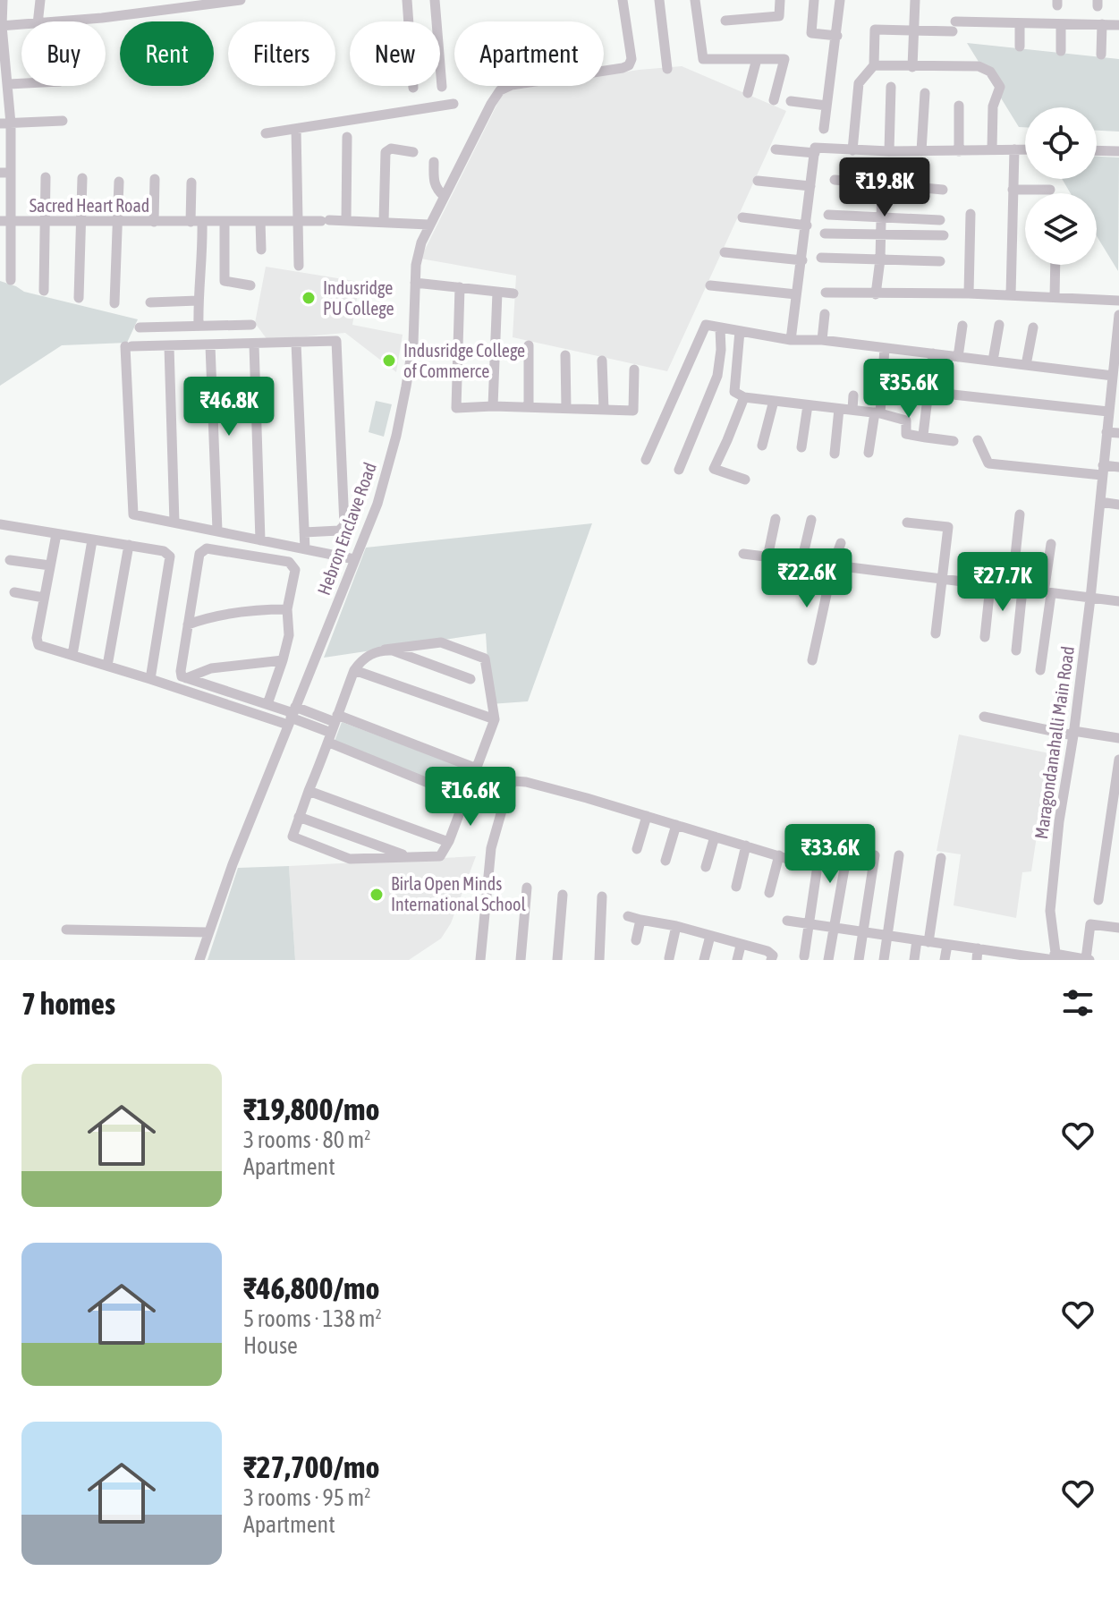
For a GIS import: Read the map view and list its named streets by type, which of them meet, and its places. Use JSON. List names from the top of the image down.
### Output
{
  "streets": {
    "street": ["Sacred Heart Road", "Hebron Enclave Road", "Maragondanahalli Main Road"]
  },
  "crossings": [
    ["Sacred Heart Road", "Hebron Enclave Road"]
  ],
  "places": ["Indusridge PU College", "Indusridge College of Commerce", "Birla Open Minds International School"],
  "page": {
    "chip": [
      "Buy",
      "Rent",
      "Filters",
      "New",
      "Apartment"
    ],
    "price": [
      "₹19.8K",
      "₹35.6K",
      "₹46.8K",
      "₹22.6K",
      "₹27.7K",
      "₹16.6K",
      "₹33.6K"
    ],
    "heading": "7 homes",
    "list": [
      {
        "name": "₹19,800/mo",
        "note": "3 rooms · 80 m² · Apartment"
      },
      {
        "name": "₹46,800/mo",
        "note": "5 rooms · 138 m² · House"
      },
      {
        "name": "₹27,700/mo",
        "note": "3 rooms · 95 m² · Apartment"
      }
    ]
  }
}
